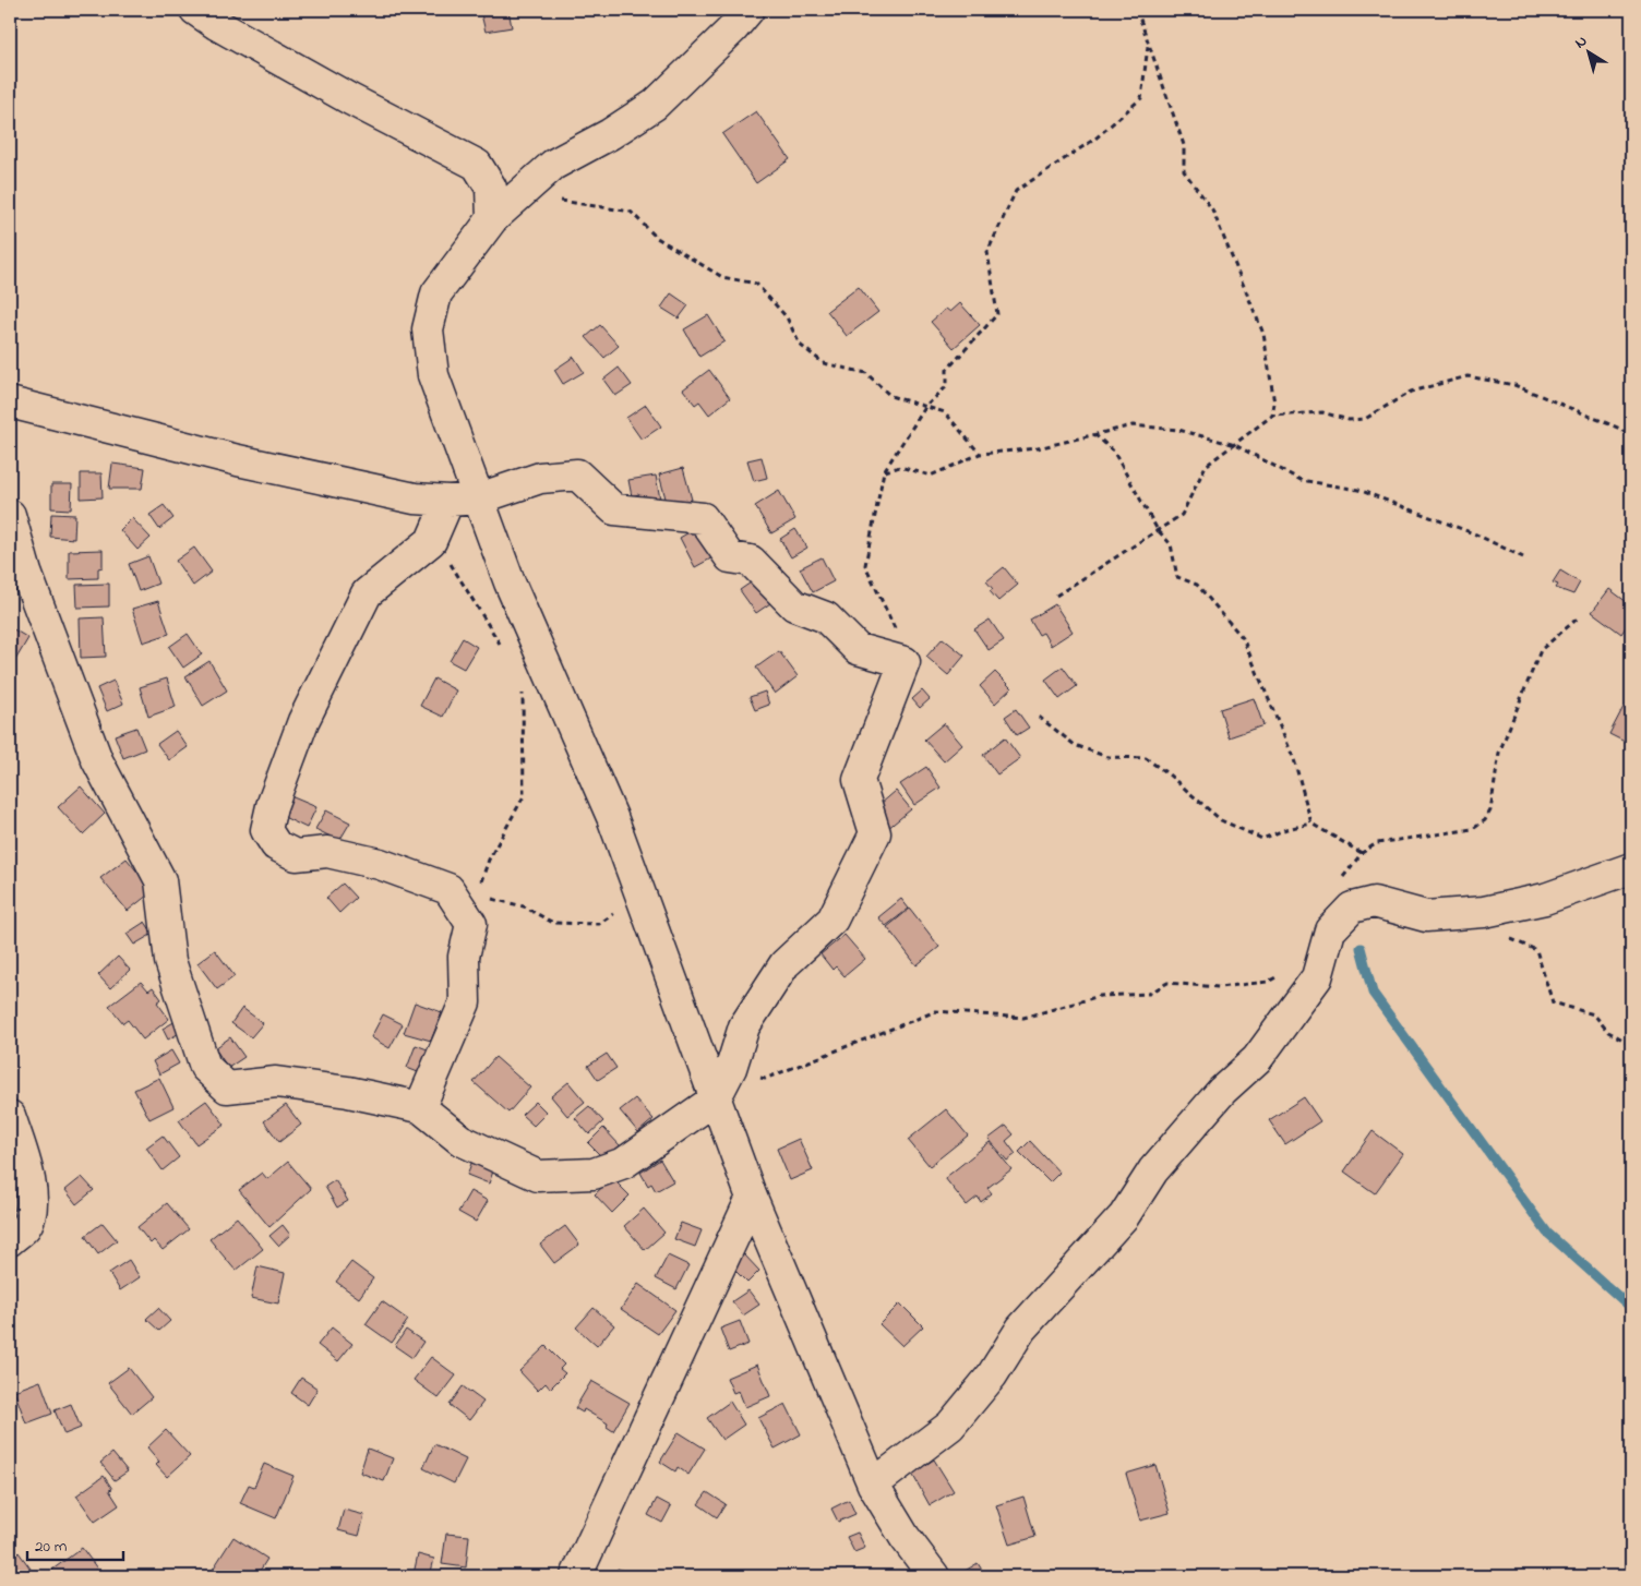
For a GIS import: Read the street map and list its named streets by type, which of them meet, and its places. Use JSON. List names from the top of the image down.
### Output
{
  "scale_bar": "20 m",
  "north": "top left"
}
